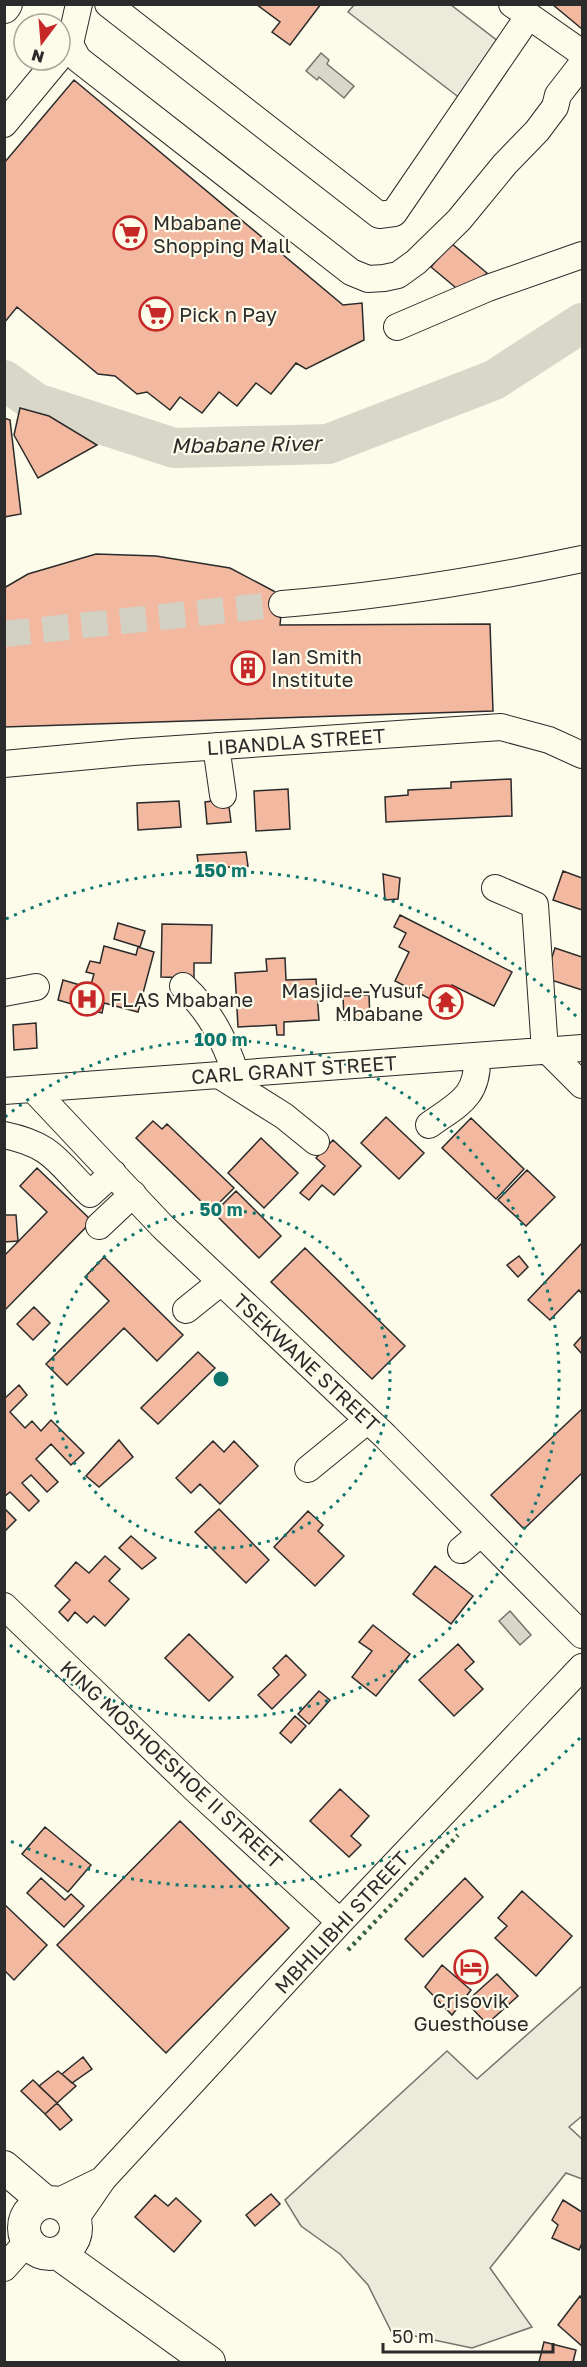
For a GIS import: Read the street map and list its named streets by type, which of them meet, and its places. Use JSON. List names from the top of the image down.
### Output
{
  "streets": {
    "street": [
      "LIBANDLA STREET",
      "CARL GRANT STREET",
      "TSEKWANE STREET",
      "KING MOSHOESHOE II STREET",
      "MBHILIBHI STREET"
    ]
  },
  "crossings": [
    ["CARL GRANT STREET", "TSEKWANE STREET"],
    ["KING MOSHOESHOE II STREET", "MBHILIBHI STREET"]
  ],
  "water": ["Mbabane River"],
  "places": {
    "supermarket": ["Mbabane Shopping Mall", "Pick n Pay"],
    "building": ["Ian Smith Institute"],
    "hospital": ["FLAS Mbabane"],
    "temple": ["Masjid-e-Yusuf Mbabane"],
    "hotel": ["Crisovik Guesthouse"]
  },
  "scale_bar": "50 m",
  "north": "bottom",
  "rings": ["150 m", "100 m", "50 m"]
}
